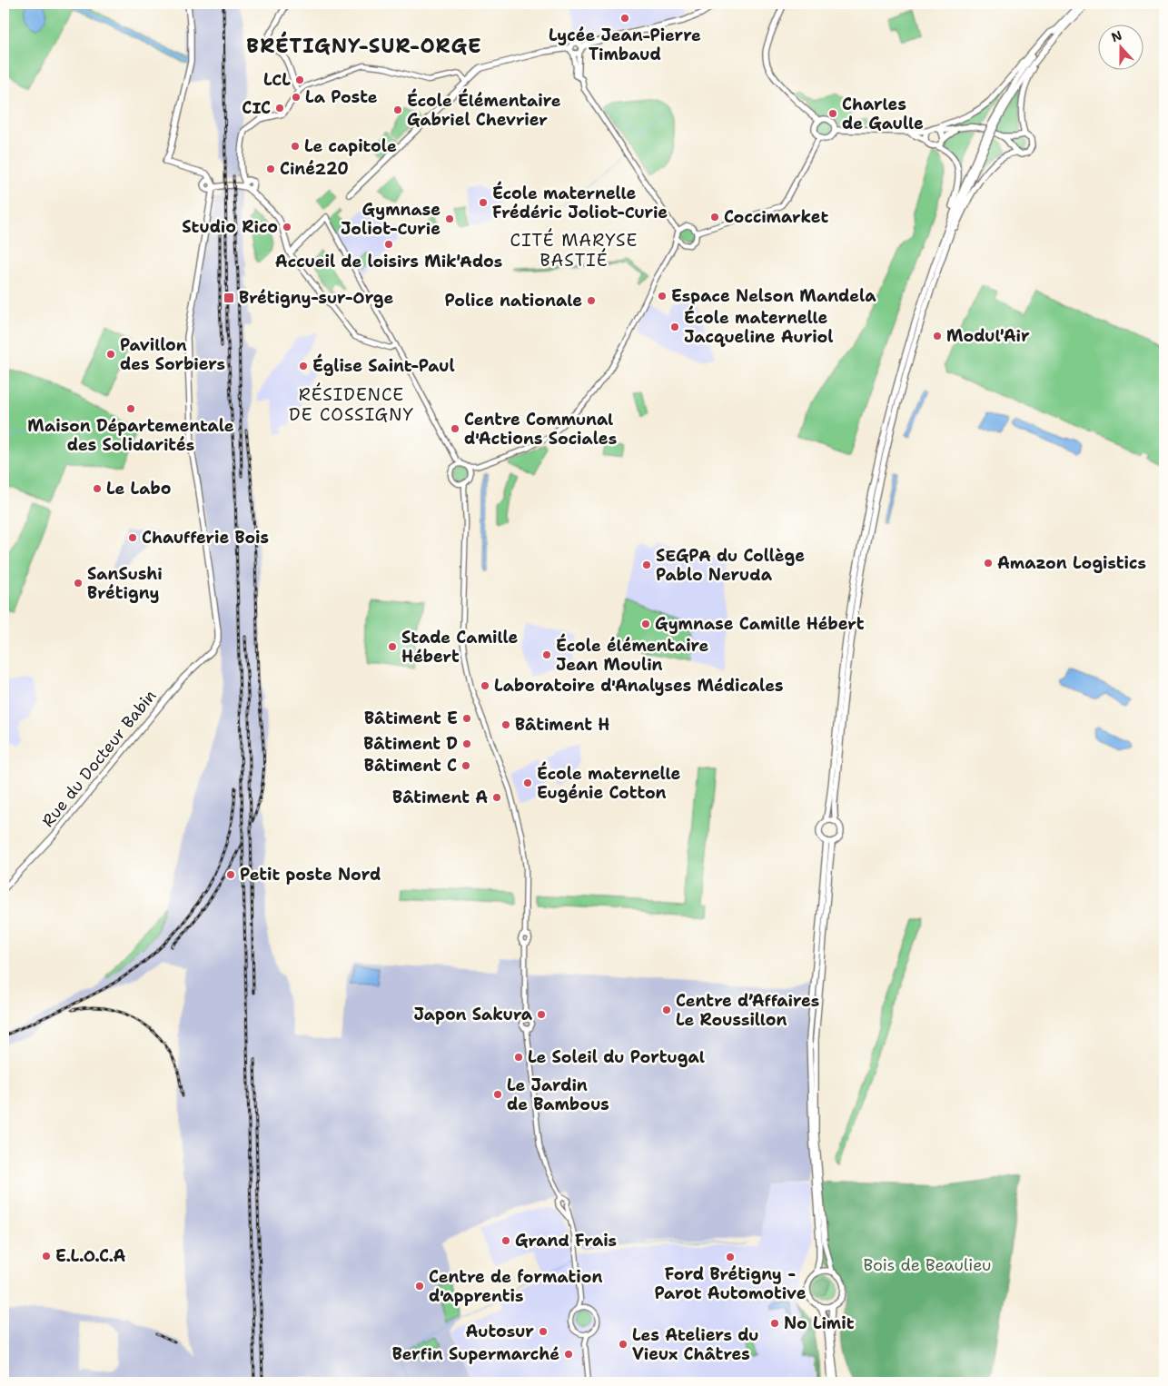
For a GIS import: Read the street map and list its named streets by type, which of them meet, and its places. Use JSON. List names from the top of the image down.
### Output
{
  "streets": {
    "main road": ["Rue du Docteur Babin"]
  },
  "districts": ["BRÉTIGNY-SUR-ORGE", "CITÉ MARYSE BASTIÉ", "RÉSIDENCE DE COSSIGNY"],
  "parks": ["Bois de Beaulieu"],
  "places": {
    "other": [
      "Lycée Jean-Pierre Timbaud",
      "LCL",
      "La Poste",
      "CIC",
      "École Élémentaire Gabriel Chevrier",
      "Charles de Gaulle",
      "Le capitole",
      "Ciné220",
      "École maternelle Frédéric Joliot-Curie",
      "Coccimarket",
      "Gymnase Joliot-Curie",
      "Studio Rico",
      "Accueil de loisirs Mik'Ados",
      "Espace Nelson Mandela",
      "Police nationale",
      "École maternelle Jacqueline Auriol",
      "Modul'Air",
      "Pavillon des Sorbiers",
      "Église Saint-Paul",
      "Maison Départementale des Solidarités",
      "Centre Communal d'Actions Sociales",
      "Le Labo",
      "Chaufferie Bois",
      "Amazon Logistics",
      "SEGPA du Collège Pablo Neruda",
      "SanSushi Brétigny",
      "Gymnase Camille Hébert",
      "Stade Camille Hébert",
      "École élémentaire Jean Moulin",
      "Laboratoire d'Analyses Médicales",
      "Bâtiment E",
      "Bâtiment H",
      "Bâtiment D",
      "Bâtiment C",
      "École maternelle Eugénie Cotton",
      "Bâtiment A",
      "Petit poste Nord",
      "Centre d’Affaires Le Roussillon",
      "Japon Sakura",
      "Le Soleil du Portugal",
      "Le Jardin de Bambous",
      "Grand Frais",
      "E.L.O.C.A",
      "Ford Brétigny - Parot Automotive",
      "Centre de formation d'apprentis",
      "No Limit",
      "Autosur",
      "Les Ateliers du Vieux Châtres",
      "Berfin Supermarché"
    ],
    "transit": ["Brétigny-sur-Orge"]
  },
  "north": "top"
}
